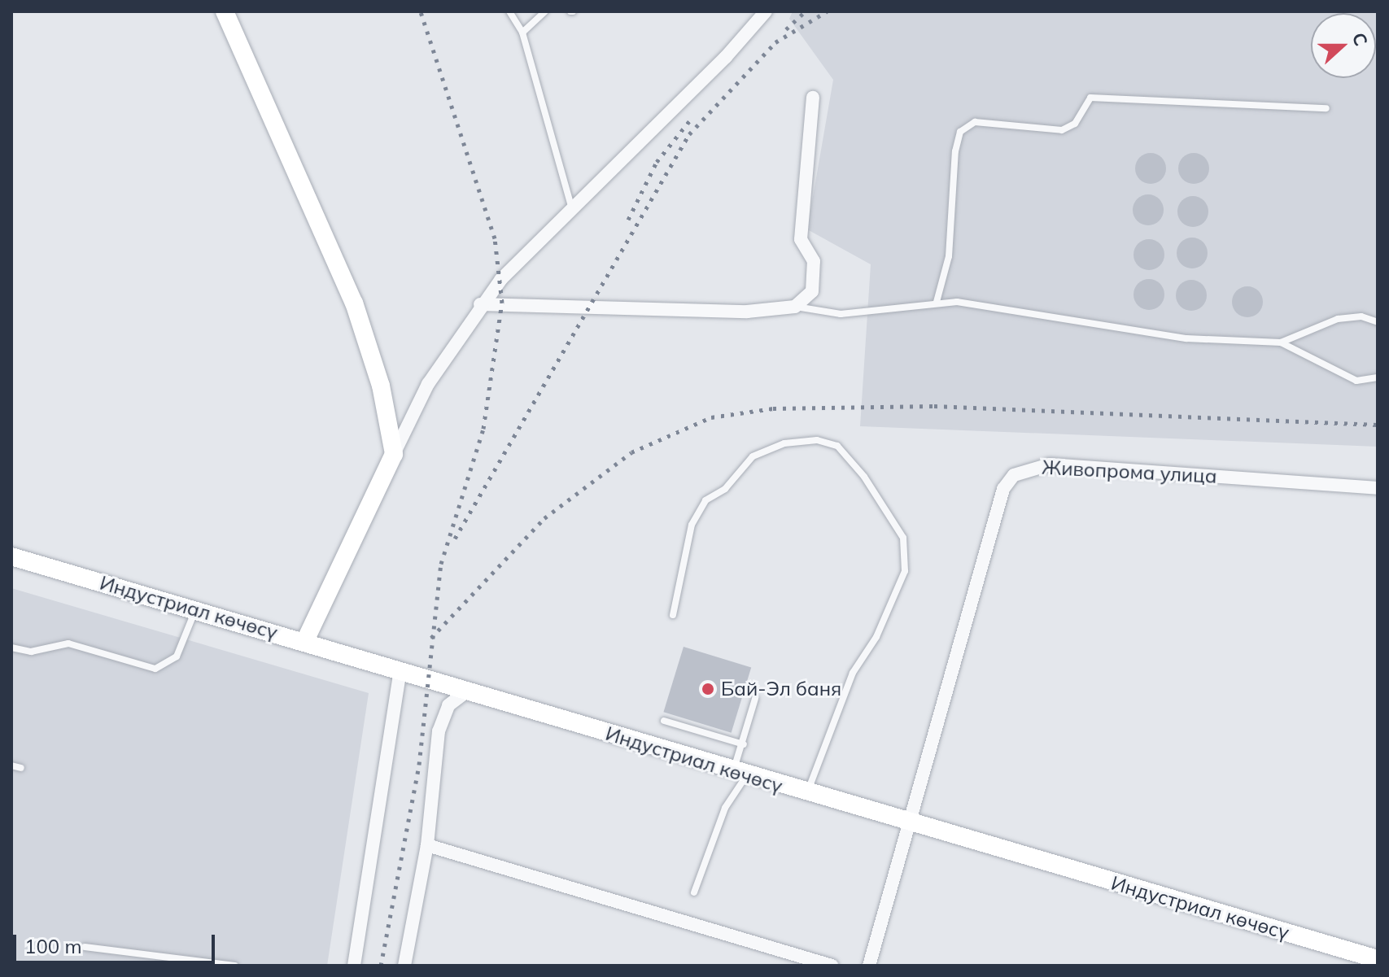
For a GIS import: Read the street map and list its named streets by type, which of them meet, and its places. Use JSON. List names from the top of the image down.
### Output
{
  "streets": {
    "main road": ["Индустриал көчөсү"],
    "street": ["Живопрома улица"]
  },
  "crossings": [
    ["Живопрома улица", "Индустриал көчөсү"]
  ],
  "places": ["Бай-Эл баня"],
  "scale_bar": "100 m",
  "north": "right"
}
